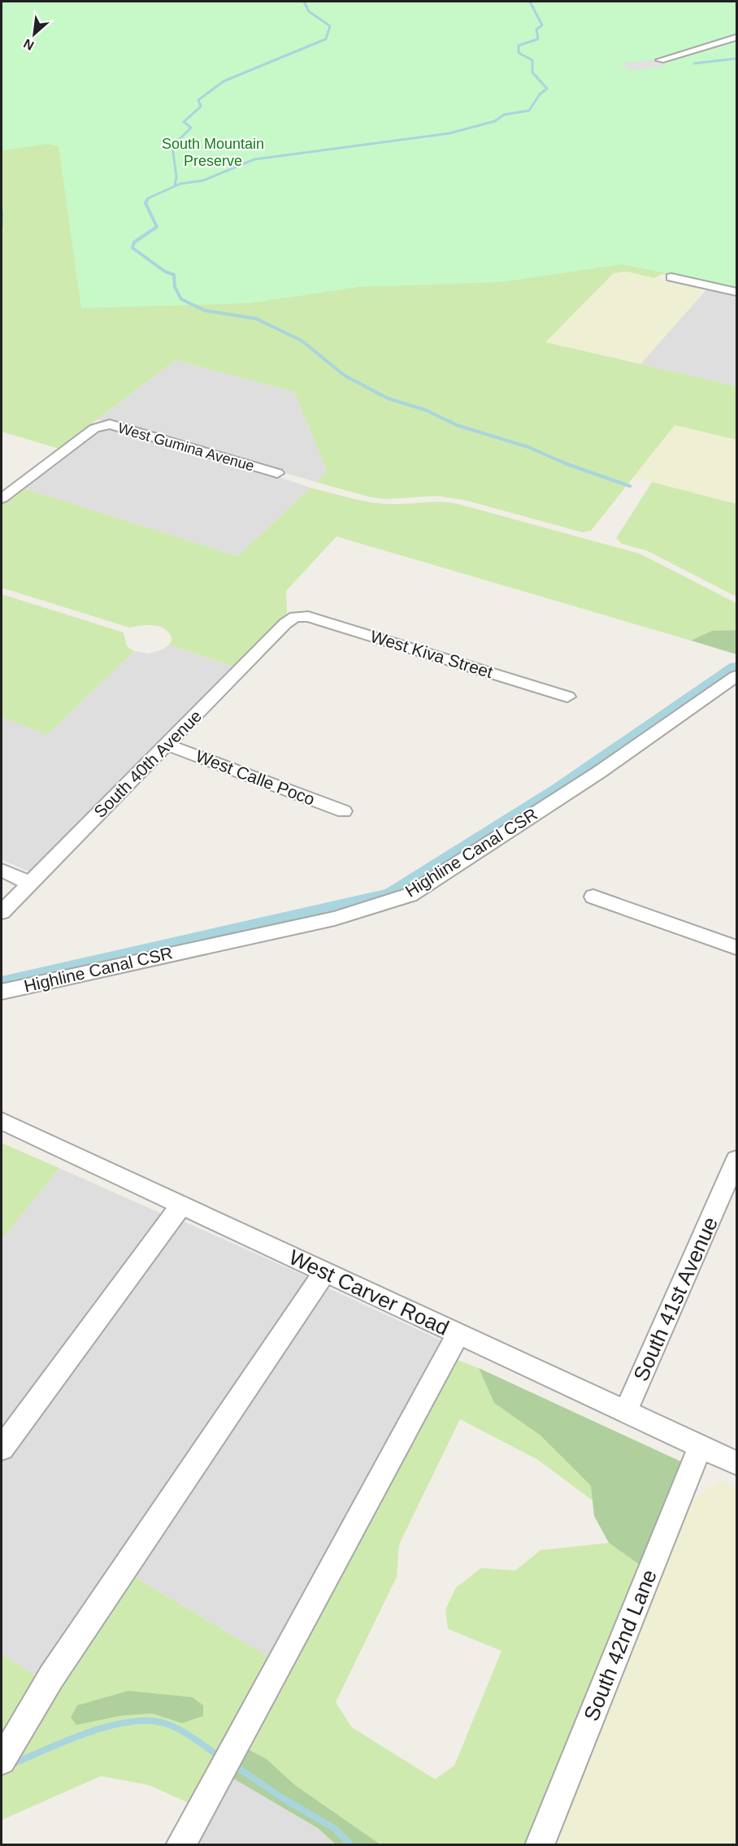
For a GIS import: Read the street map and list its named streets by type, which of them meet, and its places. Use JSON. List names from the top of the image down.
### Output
{
  "streets": {
    "street": [
      "West Gumina Avenue",
      "West Kiva Street",
      "South 40th Avenue",
      "West Calle Poco",
      "Highline Canal CSR",
      "West Carver Road",
      "South 41st Avenue",
      "South 42nd Lane"
    ]
  },
  "crossings": [
    ["West Kiva Street", "South 40th Avenue"],
    ["South 40th Avenue", "West Calle Poco"],
    ["West Carver Road", "South 41st Avenue"],
    ["West Carver Road", "South 42nd Lane"]
  ],
  "parks": ["South Mountain Preserve"],
  "north": "bottom left"
}
